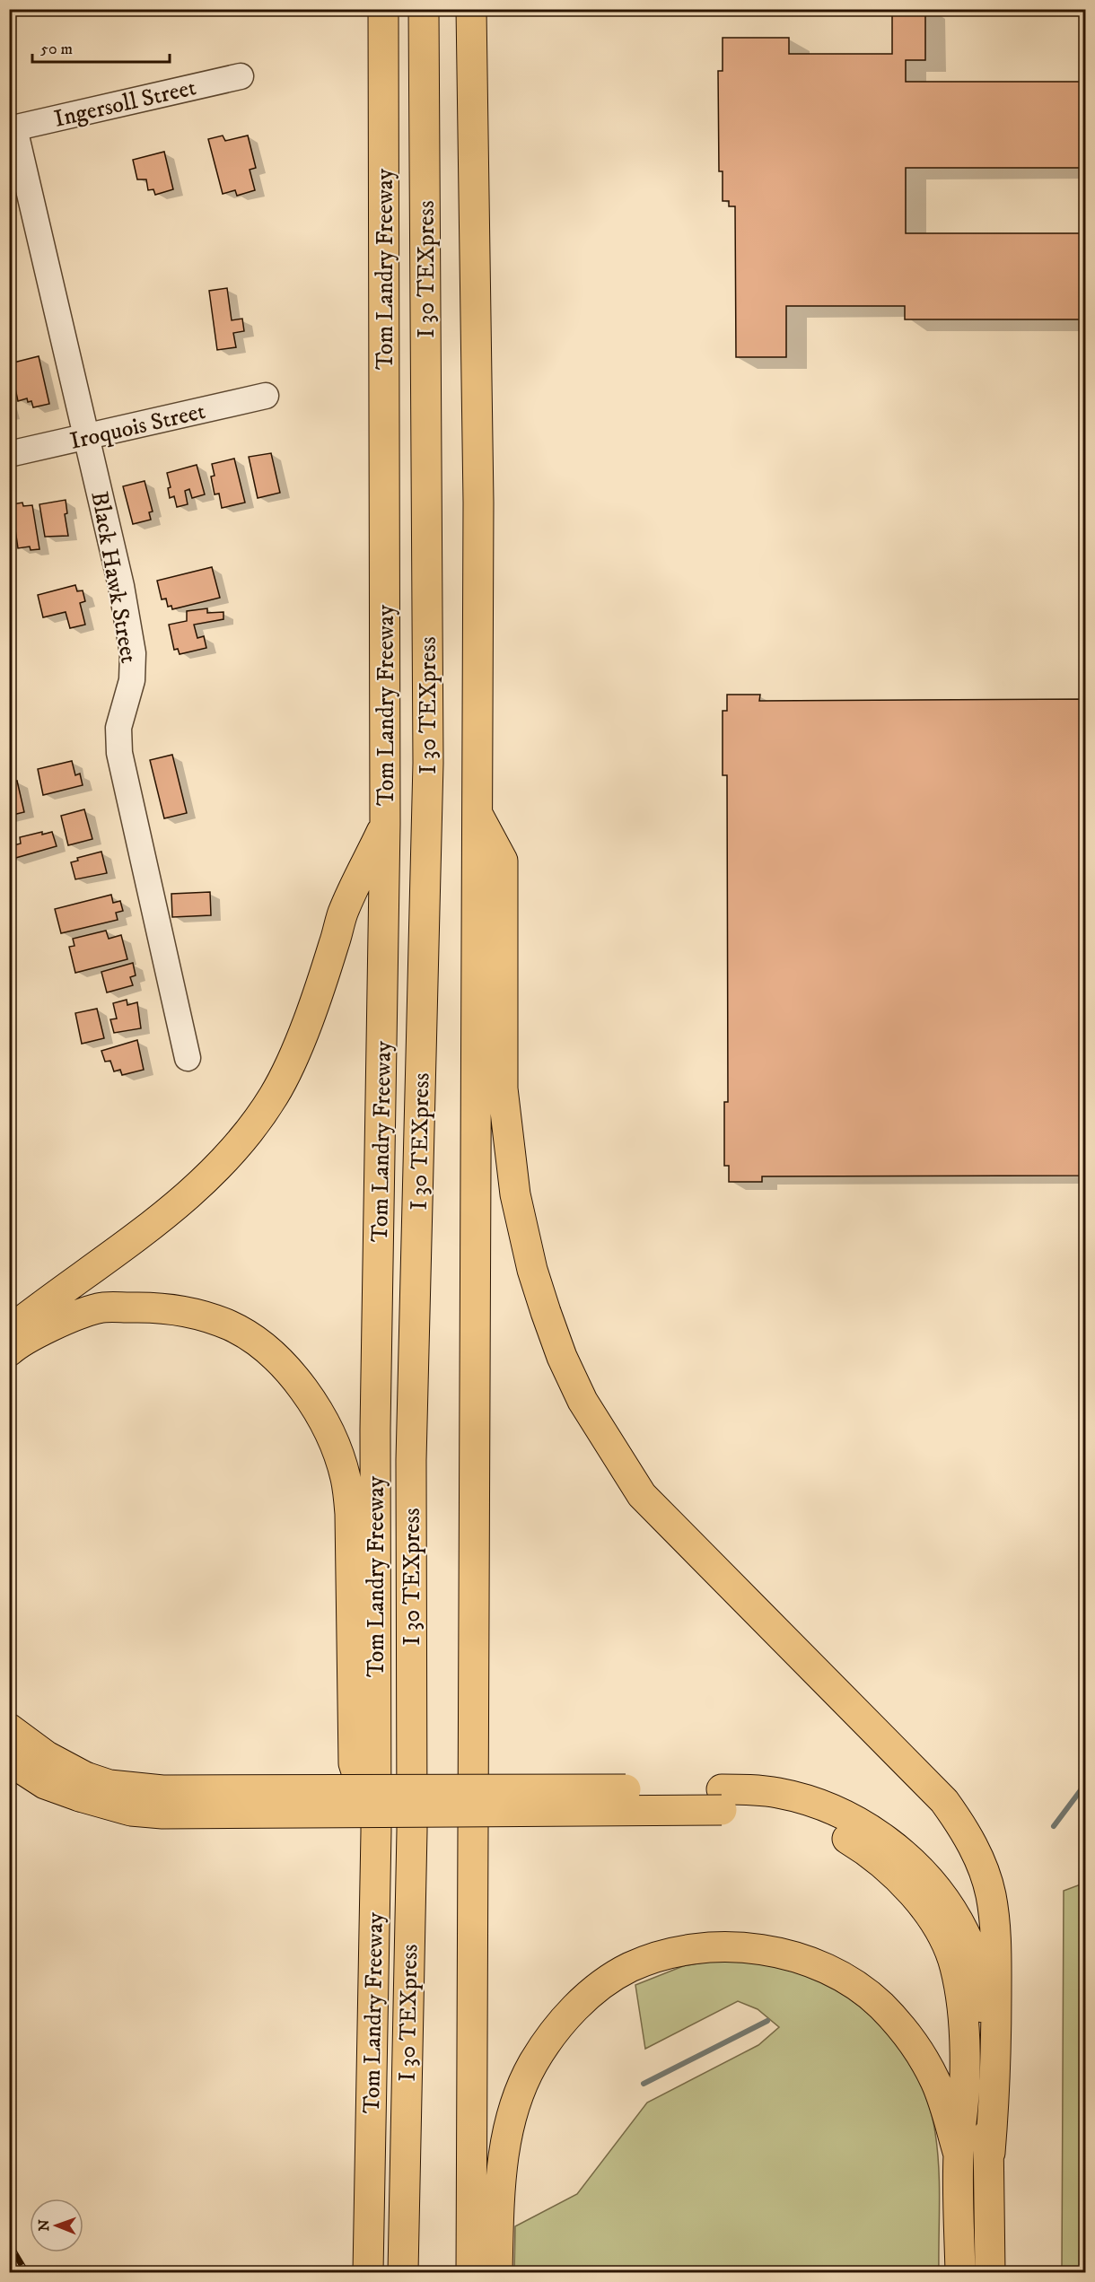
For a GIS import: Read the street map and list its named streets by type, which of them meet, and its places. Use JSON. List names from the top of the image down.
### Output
{
  "streets": {
    "highway": ["Tom Landry Freeway", "I 30 TEXpress"],
    "street": ["Ingersoll Street", "Iroquois Street", "Black Hawk Street"]
  },
  "crossings": [
    ["Ingersoll Street", "Black Hawk Street"],
    ["Iroquois Street", "Black Hawk Street"]
  ],
  "scale_bar": "50 m",
  "north": "left"
}
